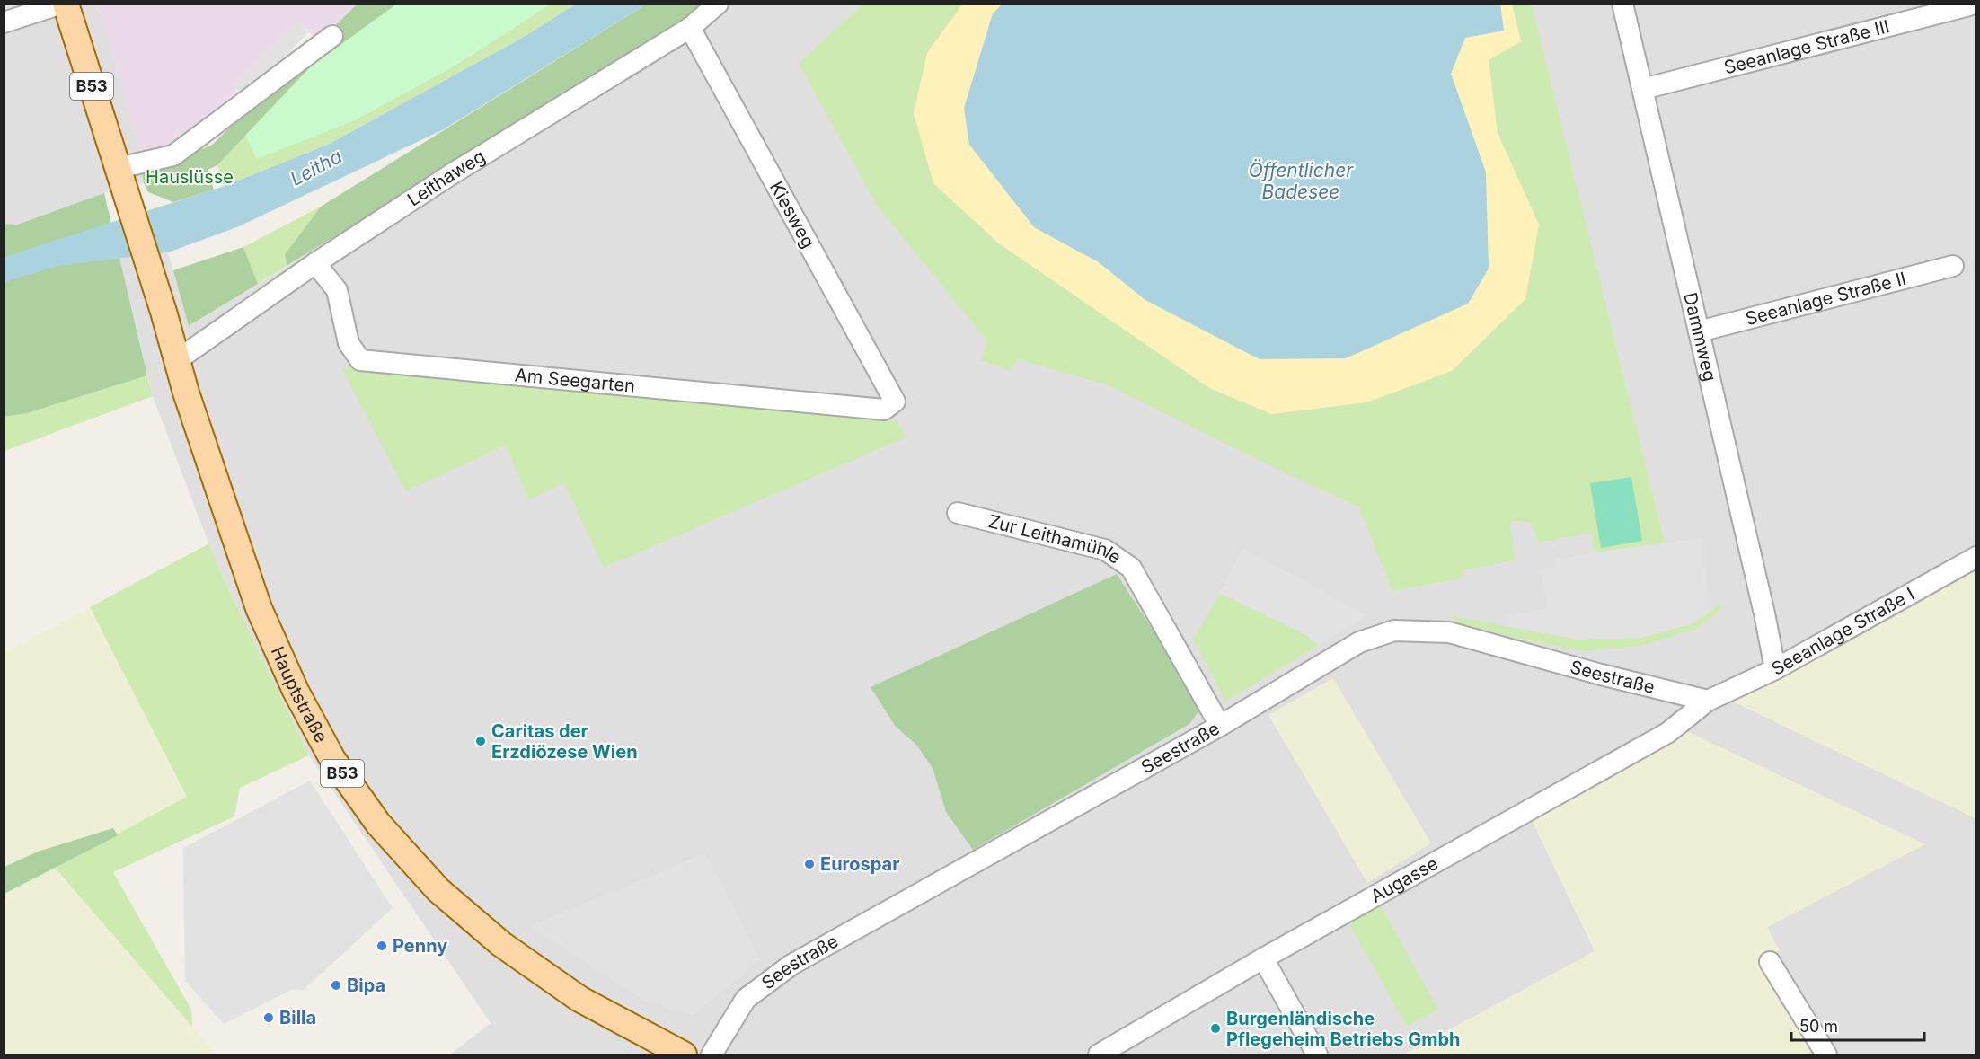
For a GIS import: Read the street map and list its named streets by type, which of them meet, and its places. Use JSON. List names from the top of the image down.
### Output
{
  "streets": {
    "main road": ["B53", "Hauptstraße"],
    "street": [
      "Seeanlage Straße III",
      "Leithaweg",
      "Kiesweg",
      "Seeanlage Straße II",
      "Dammweg",
      "Am Seegarten",
      "Zur Leithamühle",
      "Seeanlage Straße I",
      "Seestraße",
      "Augasse"
    ]
  },
  "crossings": [
    ["Seeanlage Straße III", "Dammweg"],
    ["B53", "Hauptstraße"],
    ["Leithaweg", "Kiesweg"],
    ["Leithaweg", "Am Seegarten"],
    ["Leithaweg", "Hauptstraße"],
    ["Kiesweg", "Am Seegarten"],
    ["Seeanlage Straße II", "Dammweg"],
    ["Dammweg", "Seeanlage Straße I"],
    ["Zur Leithamühle", "Seestraße"],
    ["Seeanlage Straße I", "Seestraße"],
    ["Seeanlage Straße I", "Augasse"],
    ["Seestraße", "Augasse"]
  ],
  "water": ["Leitha", "Öffentlicher Badesee"],
  "parks": ["Hauslüsse"],
  "places": [
    "Caritas der Erzdiözese Wien",
    "Eurospar",
    "Penny",
    "Bipa",
    "Billa",
    "Burgenländische Pflegeheim Betriebs Gmbh"
  ],
  "scale_bar": "50 m"
}
